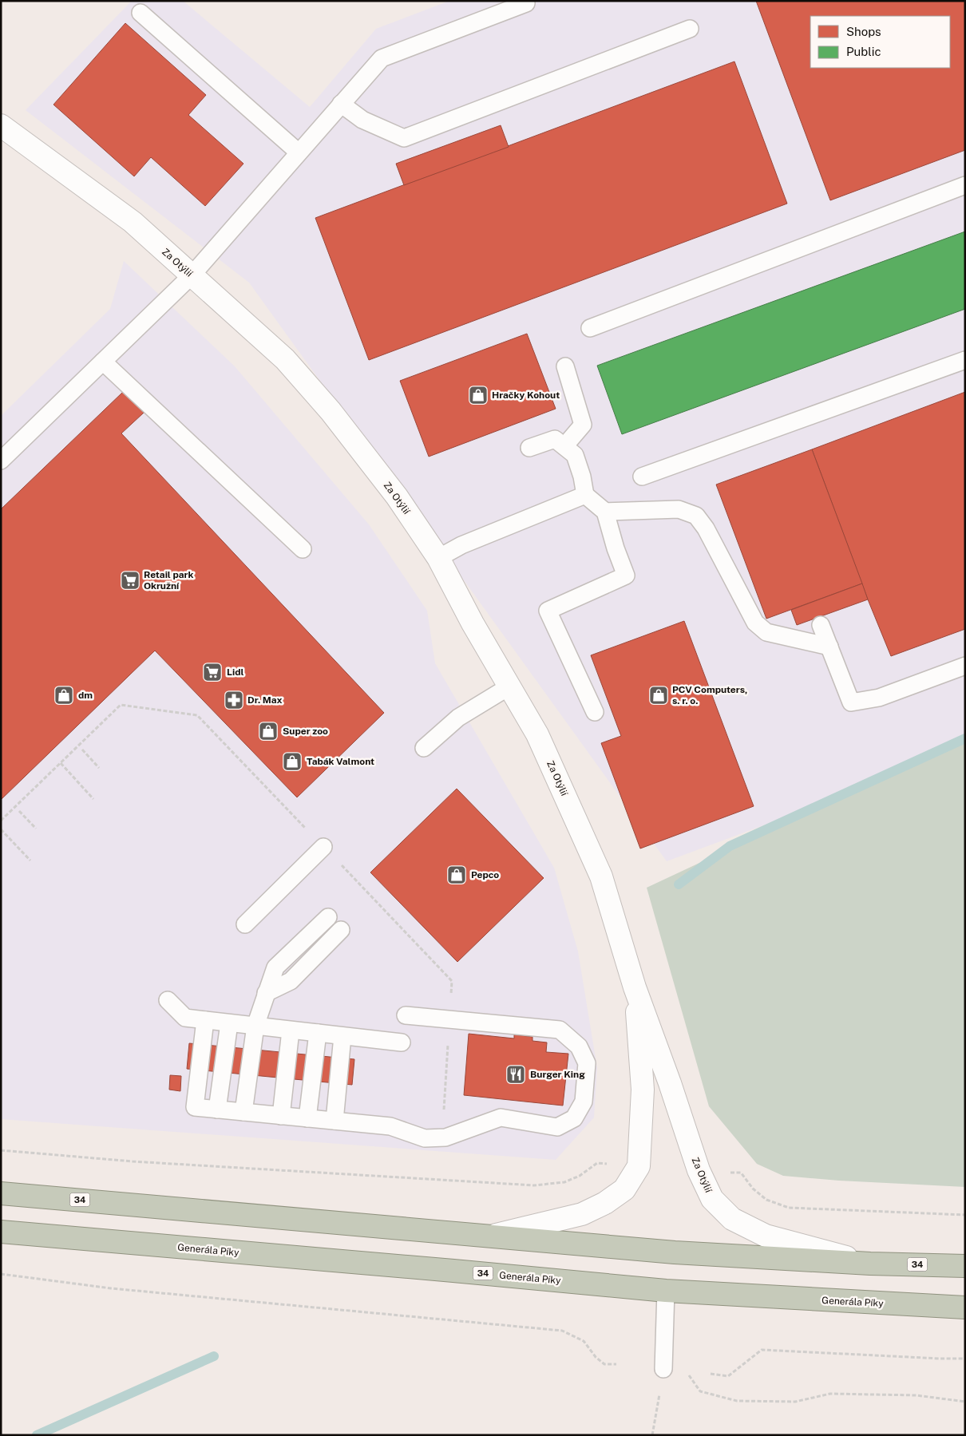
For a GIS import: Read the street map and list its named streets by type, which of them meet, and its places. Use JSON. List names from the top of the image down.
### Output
{
  "streets": {
    "highway": ["34", "Generála Píky"],
    "street": ["Za Otýlií"]
  },
  "crossings": [
    ["Za Otýlií", "34"]
  ],
  "places": {
    "shop": [
      "Hračky Kohout",
      "dm",
      "PCV Computers, s. r. o.",
      "Super zoo",
      "Tabák Valmont",
      "Pepco"
    ],
    "supermarket": ["Retail park Okružní", "Lidl"],
    "pharmacy": ["Dr. Max"],
    "restaurant": ["Burger King"]
  },
  "legend": ["Shops", "Public"]
}
